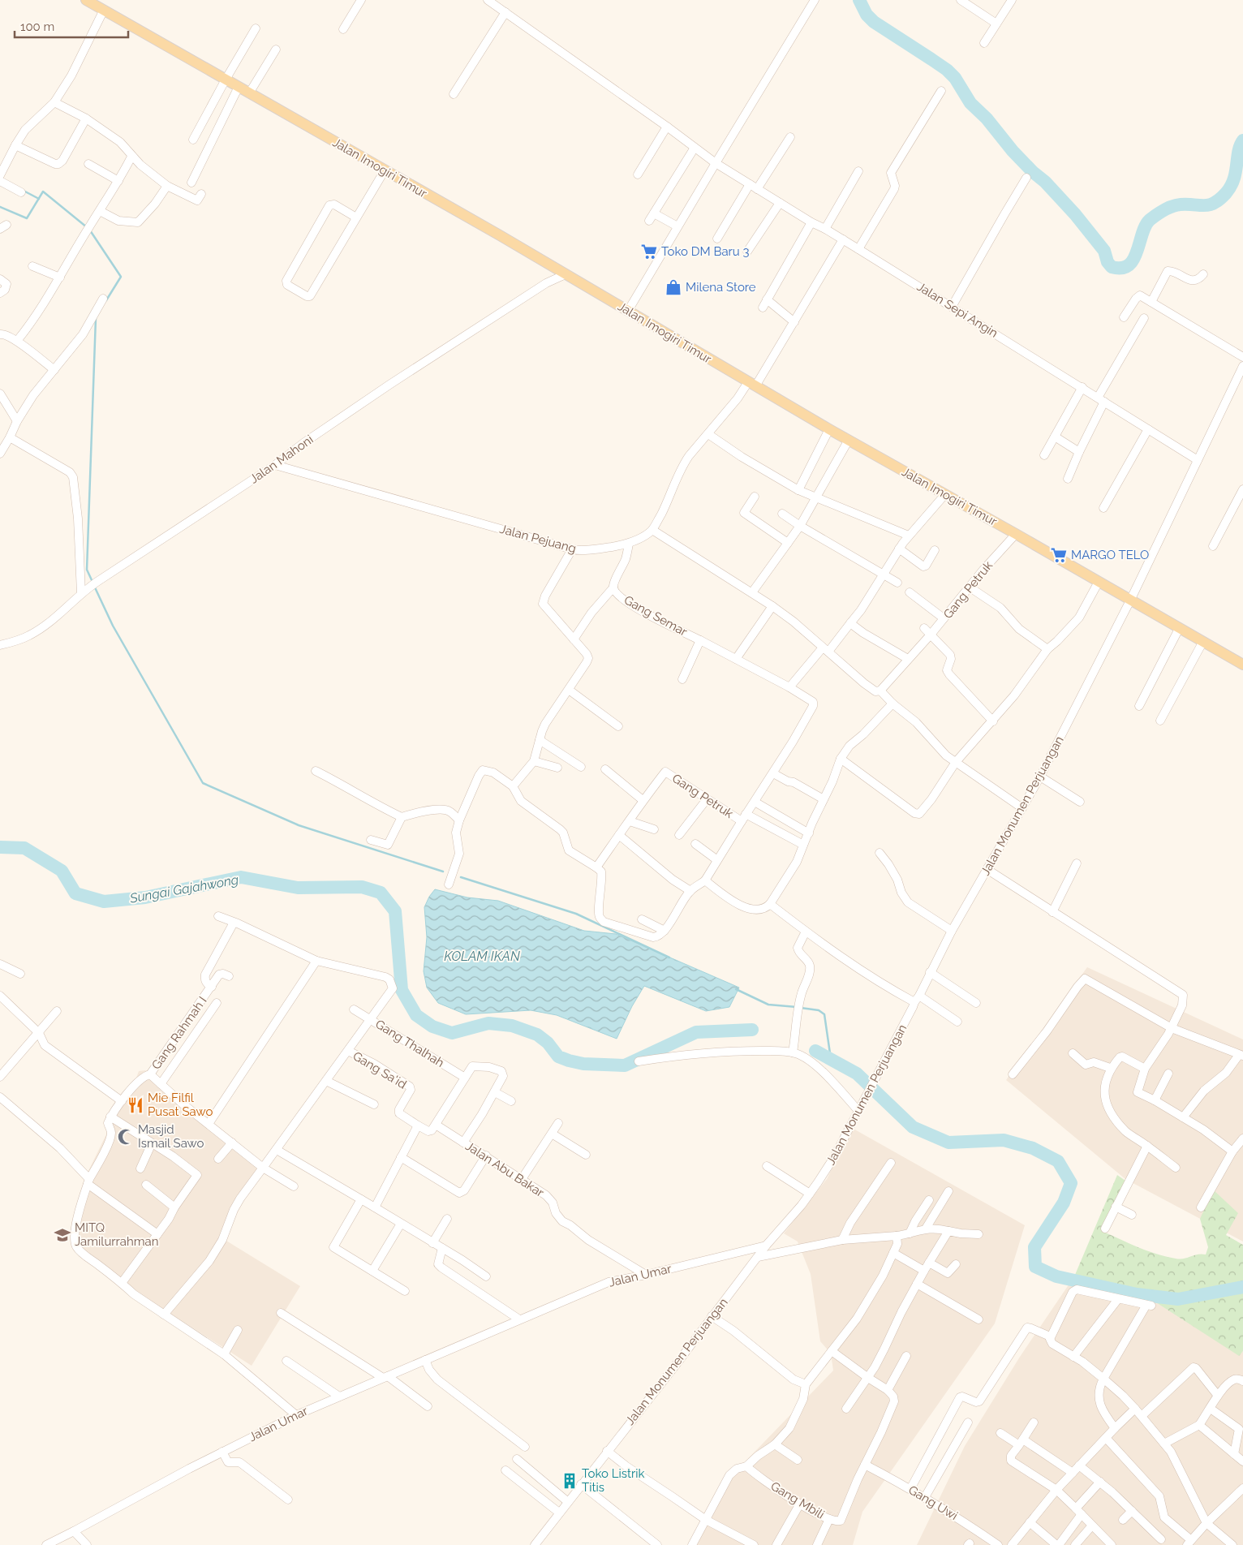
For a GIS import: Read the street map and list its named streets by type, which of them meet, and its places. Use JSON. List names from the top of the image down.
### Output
{
  "streets": {
    "main road": ["Jalan Imogiri Timur"],
    "street": [
      "Jalan Sepi Angin",
      "Jalan Mahoni",
      "Jalan Pejuang",
      "Gang Petruk",
      "Gang Semar",
      "Jalan Monumen Perjuangan",
      "Gang Rahmah I",
      "Gang Thalhah",
      "Gang Sa'id",
      "Jalan Abu Bakar",
      "Jalan Umar",
      "Gang Mbili",
      "Gang Uwi"
    ]
  },
  "crossings": [
    ["Jalan Imogiri Timur", "Jalan Mahoni"],
    ["Jalan Imogiri Timur", "Jalan Pejuang"],
    ["Jalan Imogiri Timur", "Gang Petruk"],
    ["Jalan Imogiri Timur", "Jalan Monumen Perjuangan"],
    ["Jalan Sepi Angin", "Jalan Pejuang"],
    ["Jalan Sepi Angin", "Jalan Monumen Perjuangan"],
    ["Jalan Mahoni", "Jalan Pejuang"],
    ["Jalan Pejuang", "Gang Semar"],
    ["Gang Petruk", "Gang Semar"],
    ["Jalan Monumen Perjuangan", "Jalan Umar"],
    ["Jalan Abu Bakar", "Jalan Umar"],
    ["Gang Mbili", "Gang Uwi"]
  ],
  "water": ["Sungai Gajahwong", "KOLAM IKAN"],
  "places": {
    "supermarket": ["Toko DM Baru 3", "MARGO TELO"],
    "shop": ["Milena Store"],
    "restaurant": ["Mie Filfil Pusat Sawo"],
    "mosque": ["Masjid Ismail Sawo"],
    "school or university": ["MITQ Jamilurrahman"],
    "building": ["Toko Listrik Titis"]
  },
  "scale_bar": "100 m"
}
